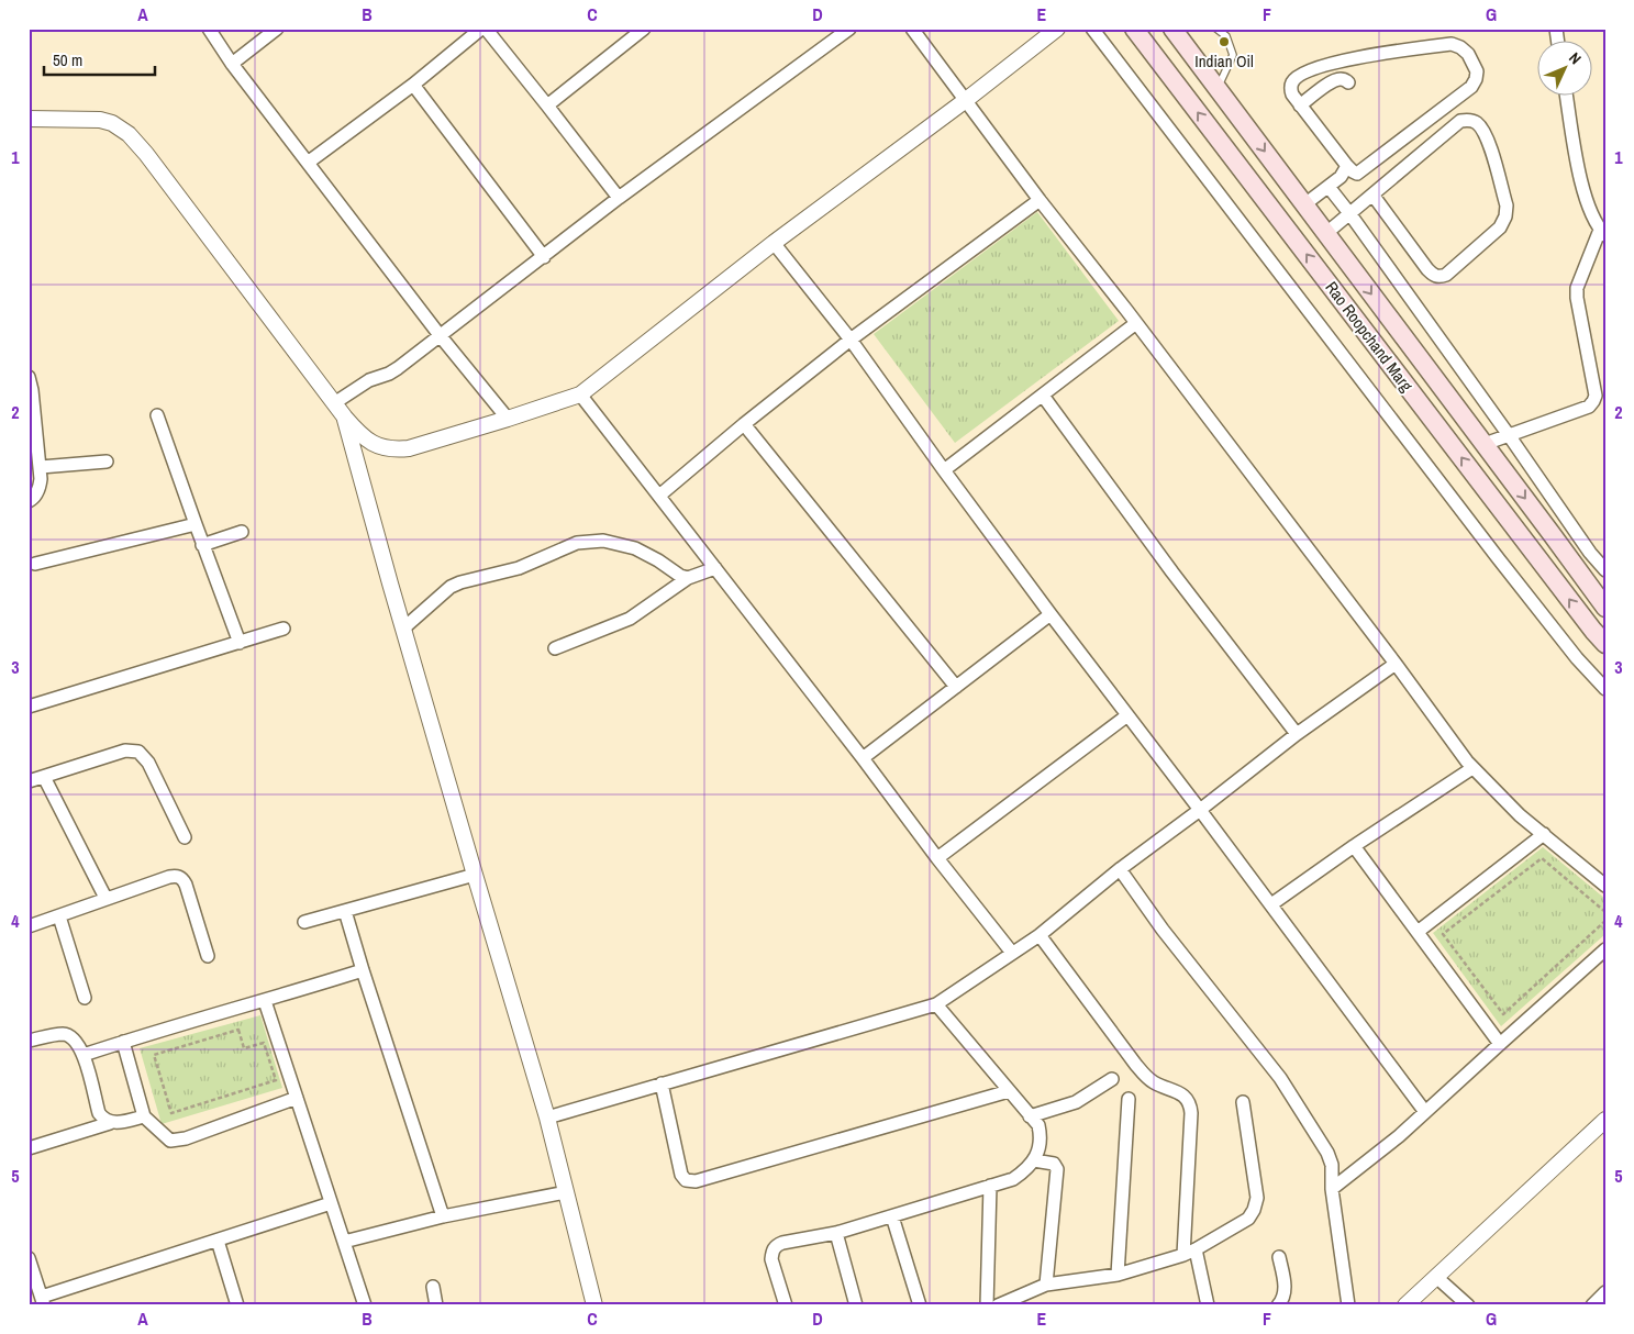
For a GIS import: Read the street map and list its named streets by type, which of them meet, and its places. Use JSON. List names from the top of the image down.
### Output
{
  "streets": {
    "main road": ["Rao Roopchand Marg"]
  },
  "places": ["Indian Oil"],
  "scale_bar": "50 m",
  "north": "top right",
  "grid": {
    "columns": [
      "A",
      "B",
      "C",
      "D",
      "E",
      "F",
      "G"
    ],
    "rows": [
      "1",
      "2",
      "3",
      "4",
      "5"
    ]
  }
}
